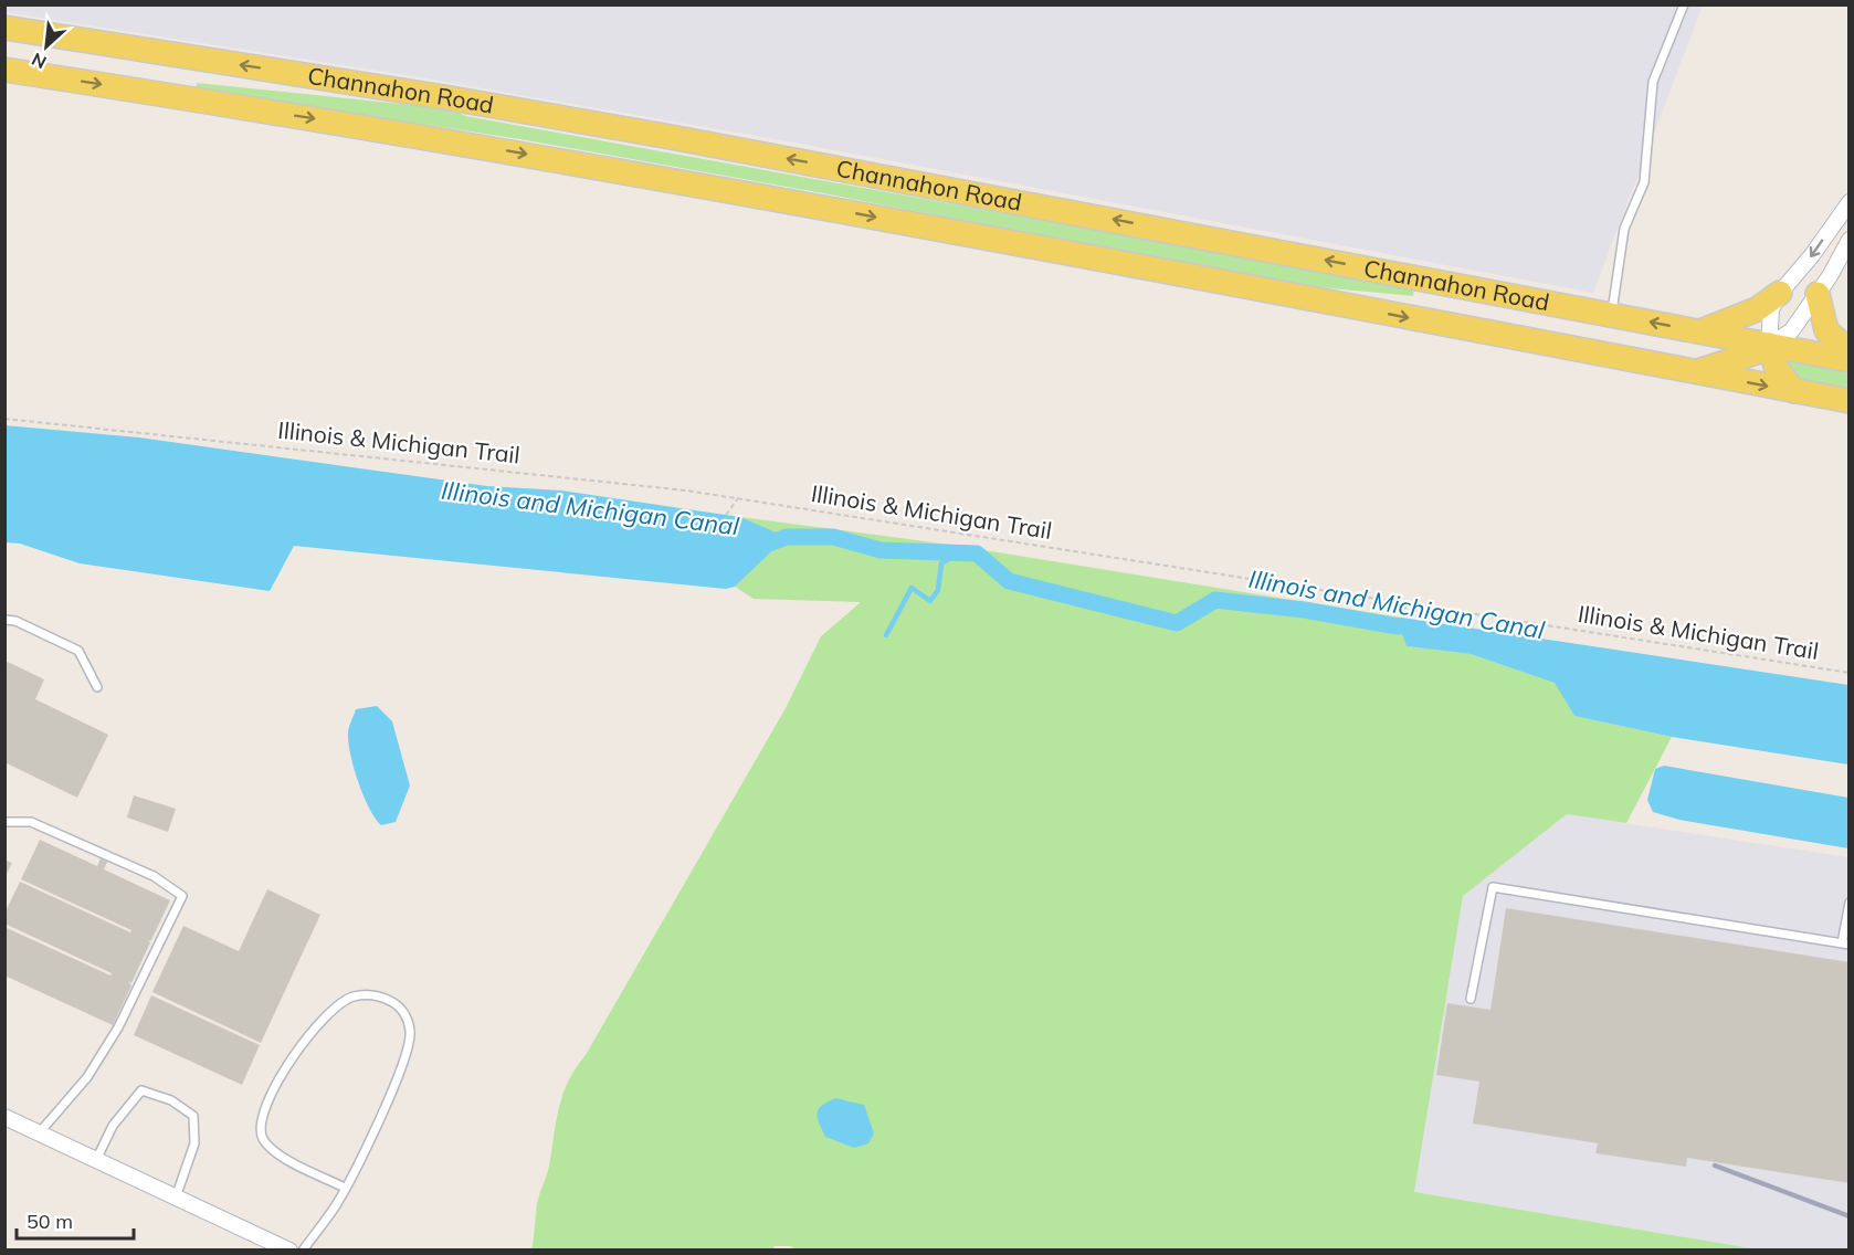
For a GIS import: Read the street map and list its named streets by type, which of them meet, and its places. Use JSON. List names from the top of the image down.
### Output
{
  "streets": {
    "main road": ["Channahon Road"],
    "path": ["Illinois & Michigan Trail"]
  },
  "water": ["Illinois and Michigan Canal"],
  "scale_bar": "50 m",
  "north": "bottom left"
}
